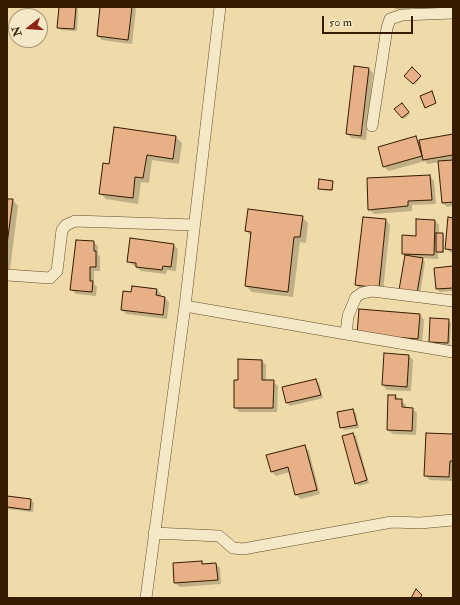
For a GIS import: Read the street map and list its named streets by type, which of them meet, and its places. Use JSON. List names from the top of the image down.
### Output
{
  "scale_bar": "50 m",
  "north": "left"
}
